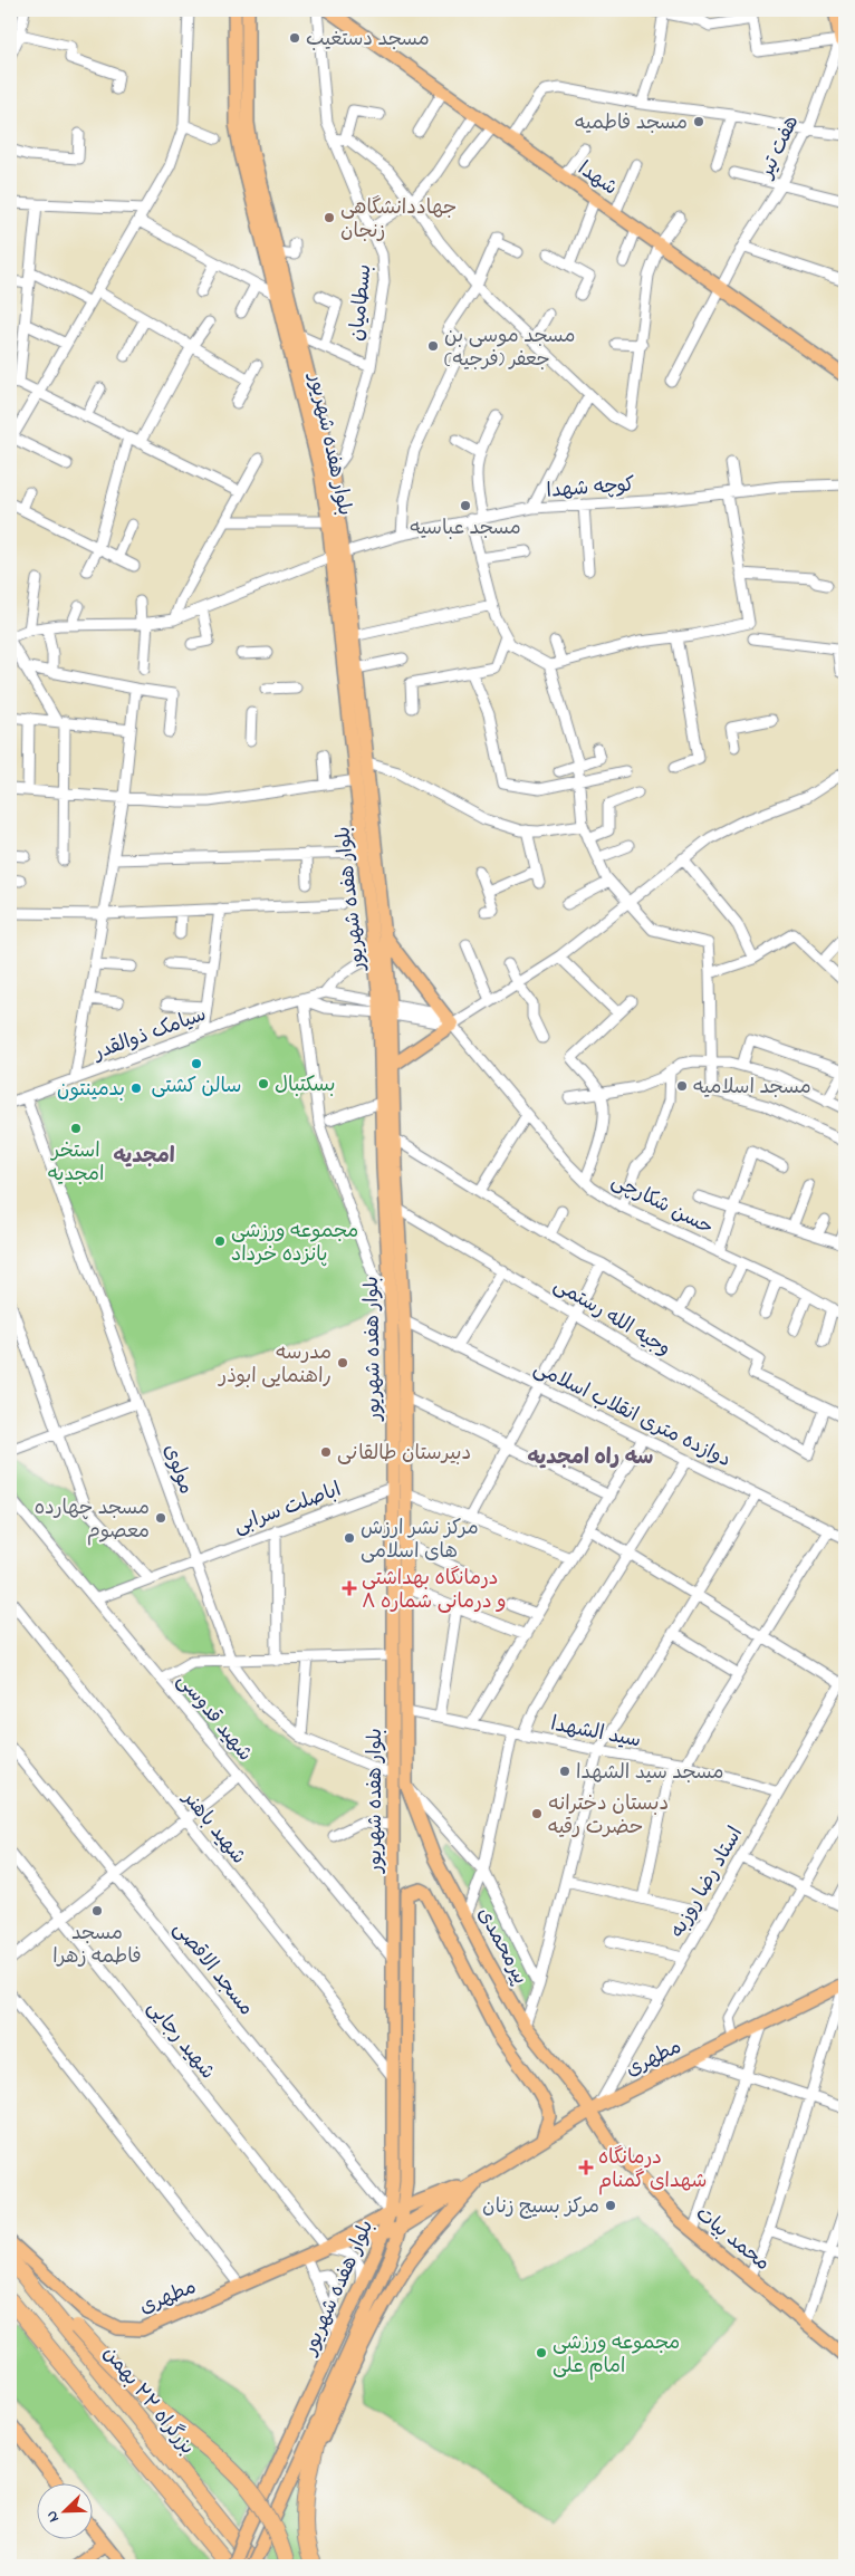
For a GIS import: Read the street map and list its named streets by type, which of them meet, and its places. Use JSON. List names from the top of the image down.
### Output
{
  "streets": {
    "highway": ["بزرگراه ۲۲ بهمن"],
    "main road": [
      "شهدا",
      "بلوار هفده شهریور",
      "پیرمحمدی",
      "مطهری",
      "محمد بیات"
    ],
    "street": [
      "هفت تیر",
      "بسطامیان",
      "کوچه شهدا",
      "سیامک ذوالقدر",
      "حسن شکارچی",
      "وجیه الله رستمی",
      "دوازده متری انقلاب اسلامی",
      "مولوی",
      "اباصلت سرابی",
      "شهید قدوسی",
      "سید الشهدا",
      "شهید باهنر",
      "استاد رضا روزبه",
      "مسجد الاقصی",
      "شهید رجایی"
    ]
  },
  "crossings": [
    ["هفت تیر", "شهدا"],
    ["بسطامیان", "بلوار هفده شهریور"],
    ["بلوار هفده شهریور", "کوچه شهدا"],
    ["بلوار هفده شهریور", "سیامک ذوالقدر"],
    ["بلوار هفده شهریور", "وجیه الله رستمی"],
    ["بلوار هفده شهریور", "دوازده متری انقلاب اسلامی"],
    ["بلوار هفده شهریور", "مولوی"],
    ["بلوار هفده شهریور", "اباصلت سرابی"],
    ["بلوار هفده شهریور", "شهید قدوسی"],
    ["بلوار هفده شهریور", "سید الشهدا"],
    ["بلوار هفده شهریور", "شهید باهنر"],
    ["بلوار هفده شهریور", "پیرمحمدی"],
    ["بلوار هفده شهریور", "مسجد الاقصی"],
    ["بلوار هفده شهریور", "مطهری"],
    ["بلوار هفده شهریور", "بزرگراه ۲۲ بهمن"],
    ["سیامک ذوالقدر", "مولوی"],
    ["مولوی", "اباصلت سرابی"],
    ["اباصلت سرابی", "شهید قدوسی"],
    ["سید الشهدا", "استاد رضا روزبه"],
    ["استاد رضا روزبه", "پیرمحمدی"],
    ["استاد رضا روزبه", "مطهری"],
    ["استاد رضا روزبه", "محمد بیات"],
    ["پیرمحمدی", "مطهری"],
    ["پیرمحمدی", "محمد بیات"],
    ["شهید رجایی", "مطهری"],
    ["مطهری", "محمد بیات"]
  ],
  "districts": ["امجدیه", "سه راه امجدیه"],
  "places": {
    "other": [
      "مسجد دستغیب",
      "مسجد فاطمیه",
      "جهاددانشگاهی زنجان",
      "مسجد موسی بن جعفر (فرجیه)",
      "مسجد عباسیه",
      "سالن کشتی",
      "بسکتبال",
      "مسجد اسلامیه",
      "بدمینتون",
      "استخر امجدیه",
      "مجموعه ورزشی پانزده خرداد",
      "مدرسه راهنمایی ابوذر",
      "دبیرستان طالقانی",
      "مسجد چهارده معصوم",
      "مرکز نشر ارزش های اسلامی",
      "مسجد سید الشهدا",
      "دبستان دخترانه حضرت رقیه",
      "مسجد فاطمه زهرا",
      "مرکز بسیج زنان",
      "مجموعه ورزشی امام علی"
    ],
    "health": ["درمانگاه بهداشتی و درمانی شماره ۸", "درمانگاه شهدای گمنام"]
  },
  "north": "bottom left"
}
